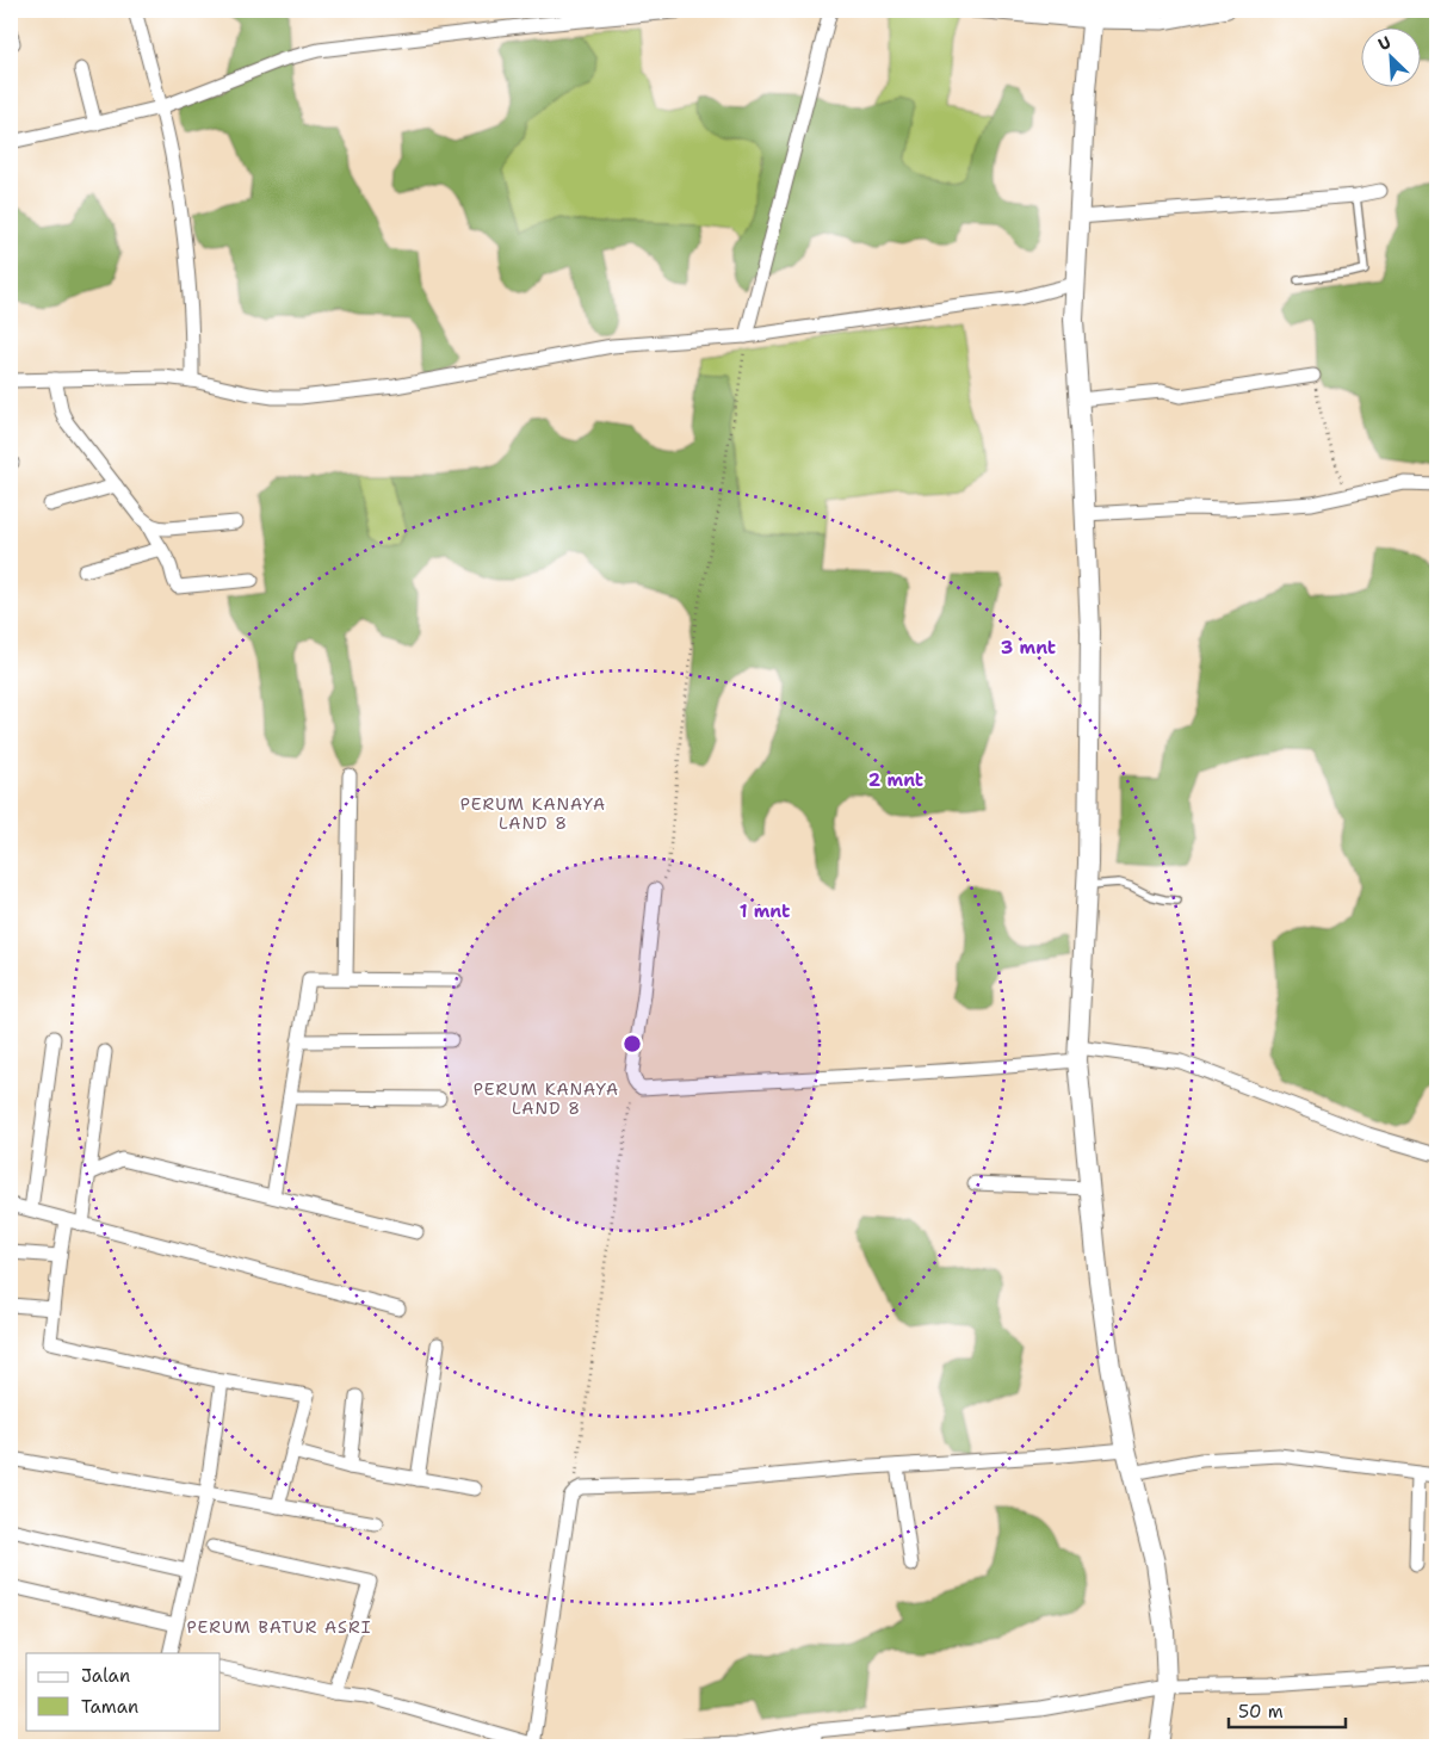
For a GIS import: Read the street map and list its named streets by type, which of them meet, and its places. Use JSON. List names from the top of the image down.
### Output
{
  "districts": ["PERUM KANAYA LAND 8", "PERUM KANAYA LAND 8", "PERUM BATUR ASRI"],
  "legend": ["Jalan", "Taman"],
  "scale_bar": "50 m",
  "north": "top left",
  "rings": ["3 mnt", "2 mnt", "1 mnt"]
}
